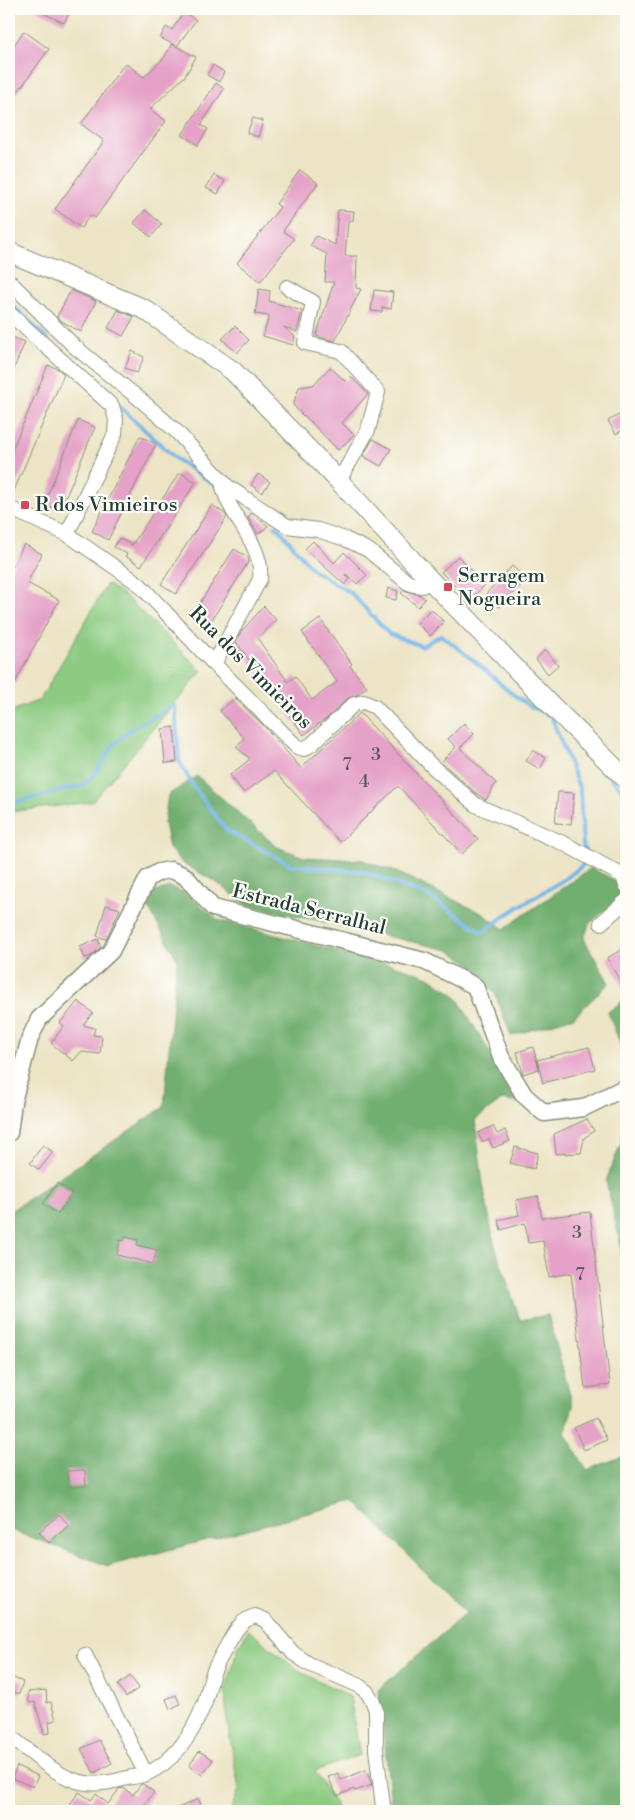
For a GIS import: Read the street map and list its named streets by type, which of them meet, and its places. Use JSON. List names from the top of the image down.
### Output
{
  "streets": {
    "street": ["Rua dos Vimieiros", "Estrada Serralhal"]
  },
  "places": {
    "transit": ["R dos Vimieiros", "Serragem Nogueira"]
  },
  "house_numbers": [
    "3",
    "7",
    "4",
    "3",
    "7"
  ]
}
